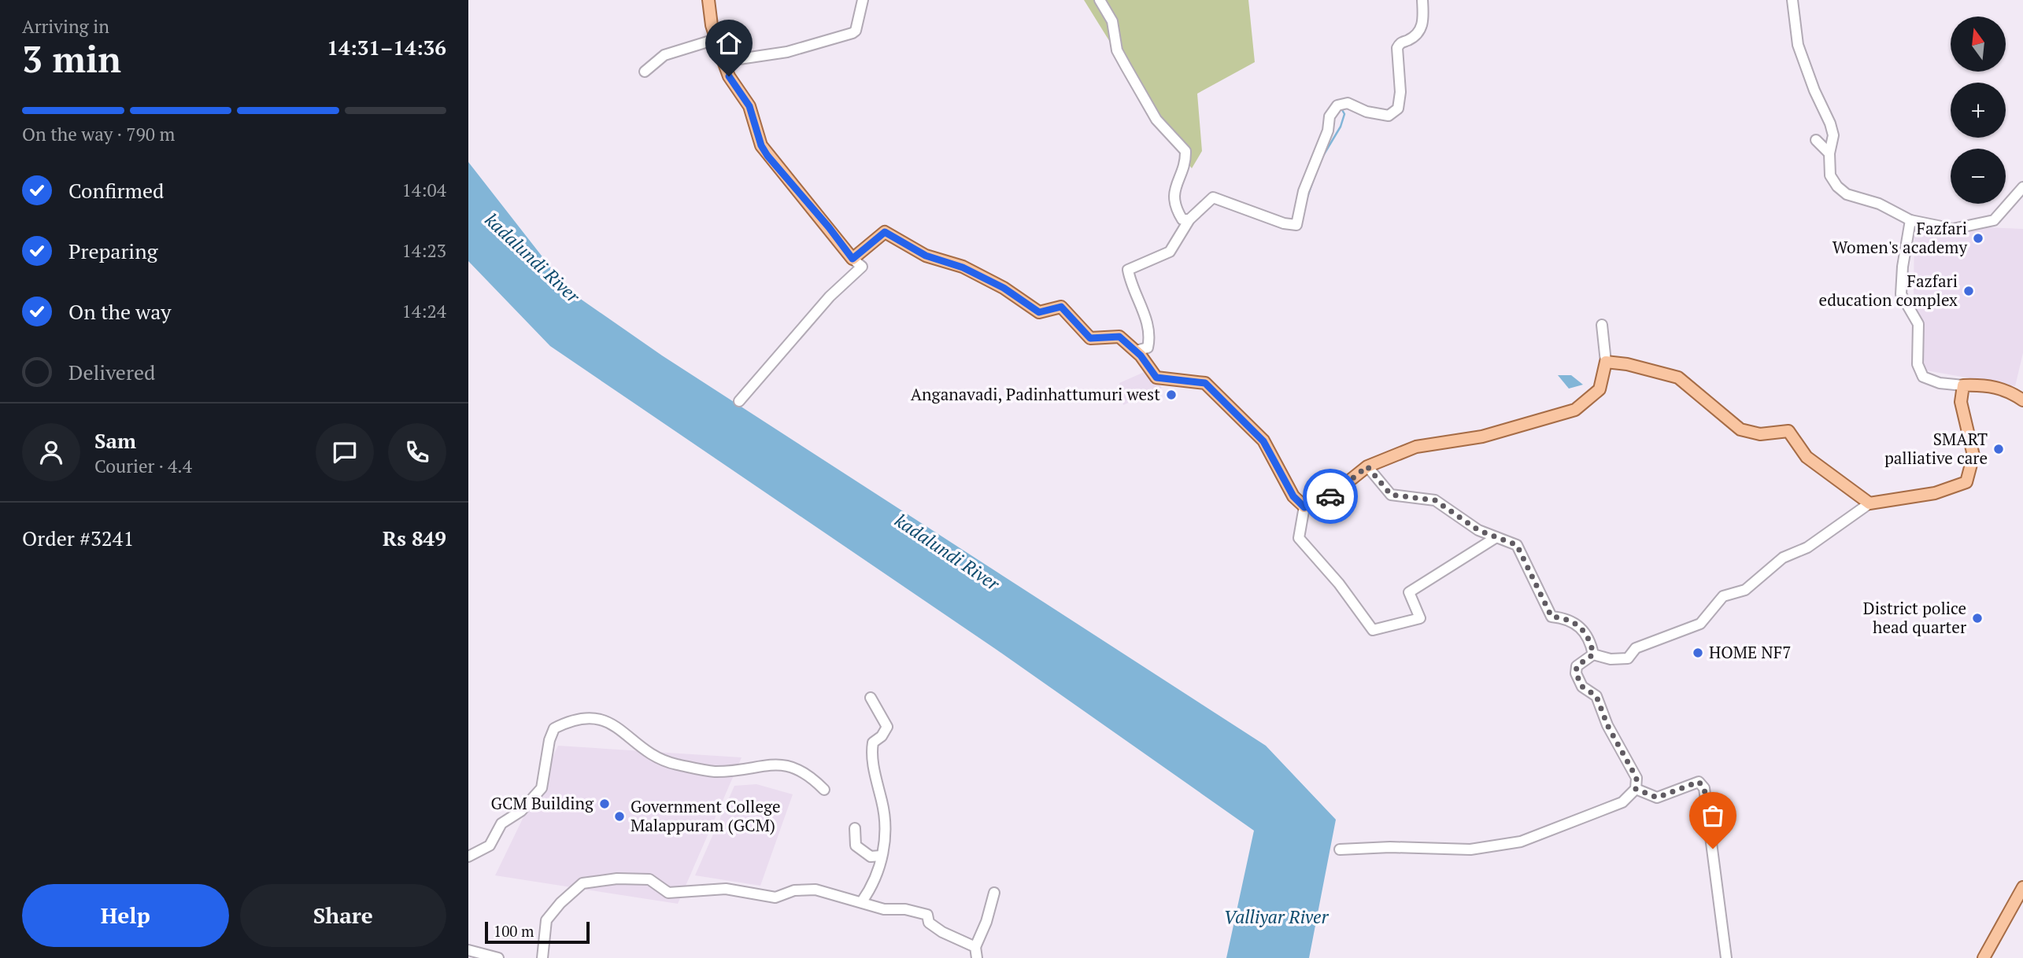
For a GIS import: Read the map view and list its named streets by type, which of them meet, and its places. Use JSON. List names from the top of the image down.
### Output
{
  "water": ["kadalundi River", "Valliyar River"],
  "places": [
    "Fazfari Women's academy",
    "Fazfari education complex",
    "Anganavadi, Padinhattumuri west",
    "SMART palliative care",
    "District police head quarter",
    "HOME NF7",
    "GCM Building",
    "Government College Malappuram (GCM)"
  ],
  "scale_bar": "100 m",
  "north": "top",
  "page": {
    "heading": ["3 min", "Arriving in", "14:31–14:36"],
    "panel": [
      "Sam",
      "Courier · 4.4",
      "Order #3241",
      "Rs 849"
    ],
    "map_buttons": ["+", "−"],
    "bar": "On the way · 790 m",
    "list": [
      ["Confirmed", "14:04"],
      ["Preparing", "14:23"],
      ["On the way", "14:24"],
      "Delivered"
    ],
    "buttons": ["Help", "Share"],
    "scale": "100 m"
  }
}
